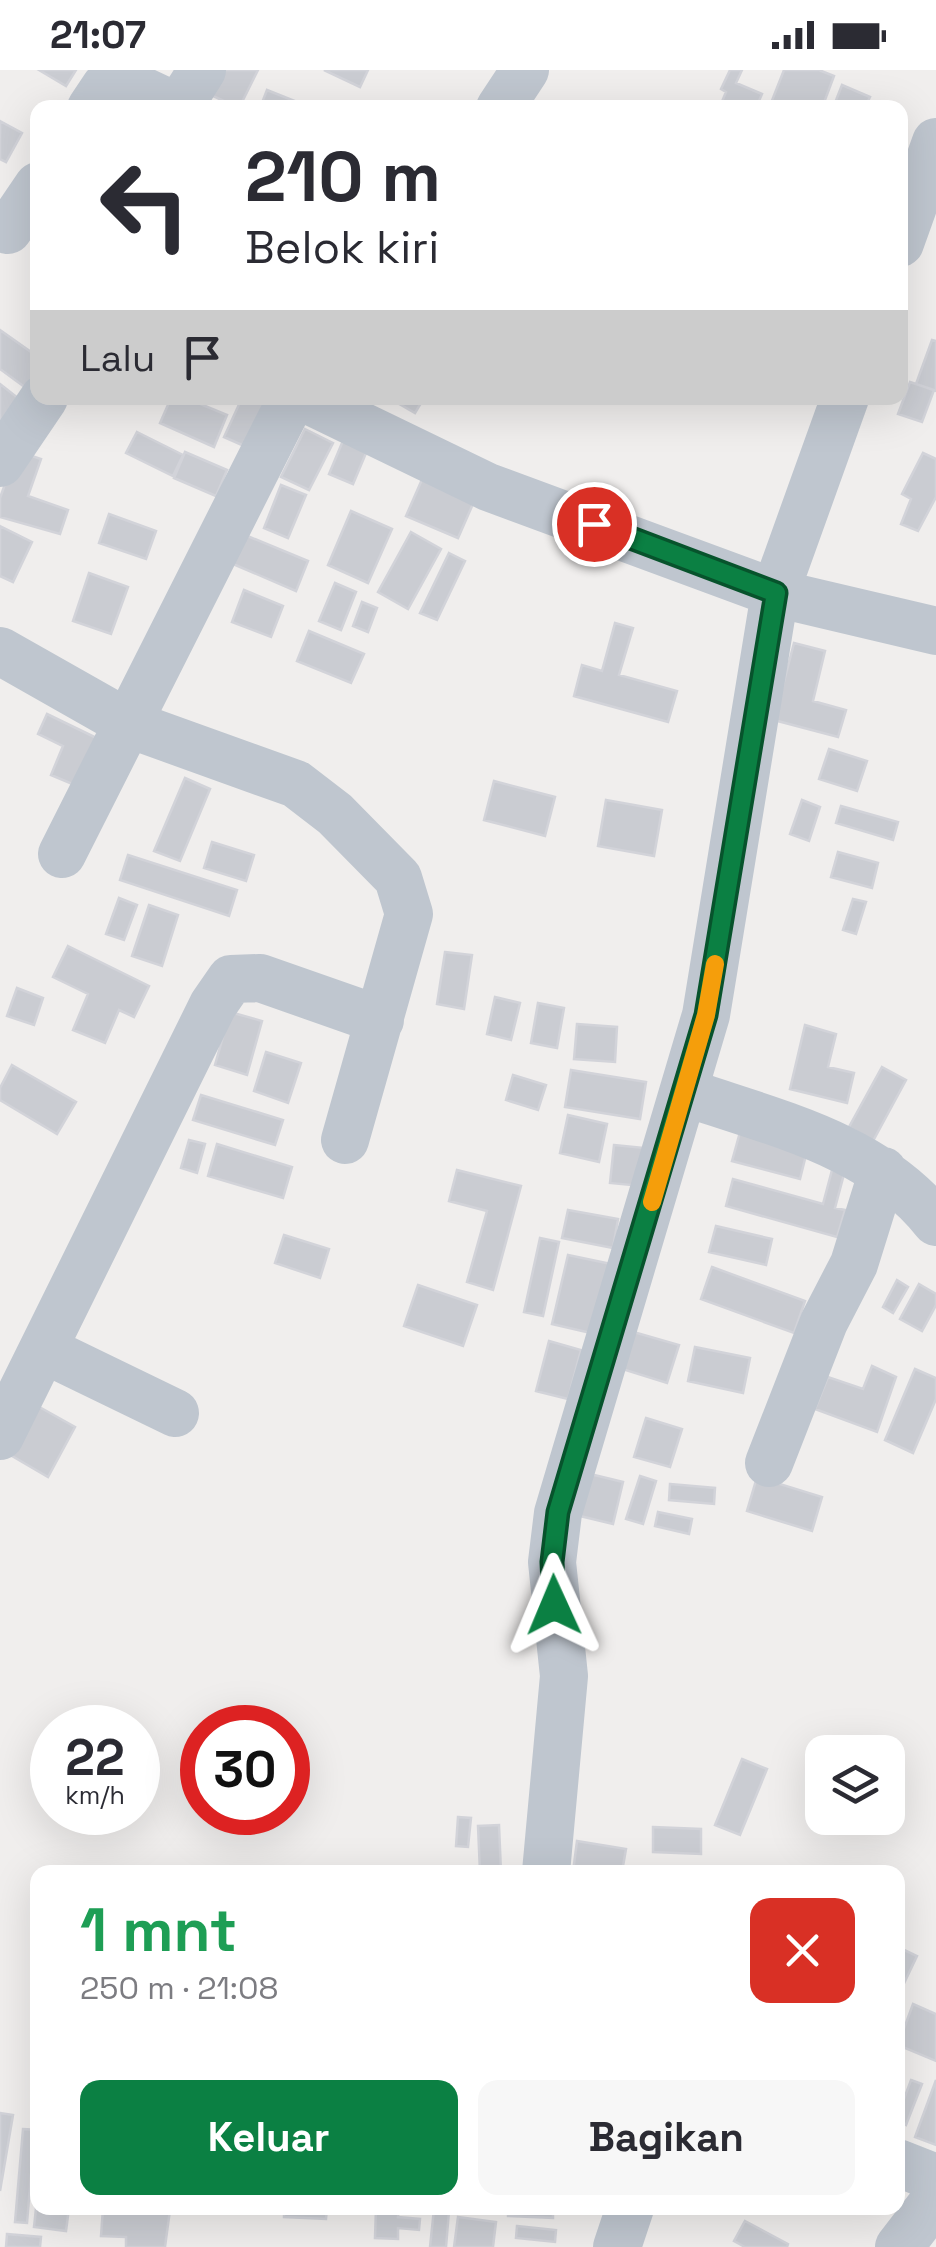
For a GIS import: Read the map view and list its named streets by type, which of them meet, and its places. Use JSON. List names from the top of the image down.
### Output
{
  "page": {
    "status": "21:07",
    "turn": ["210 m", "Belok kiri"],
    "then": "Lalu",
    "speed": "22 km/h",
    "limit": "30",
    "heading": ["1 mnt", "250 m · 21:08"],
    "buttons": ["Keluar", "Bagikan"]
  }
}
